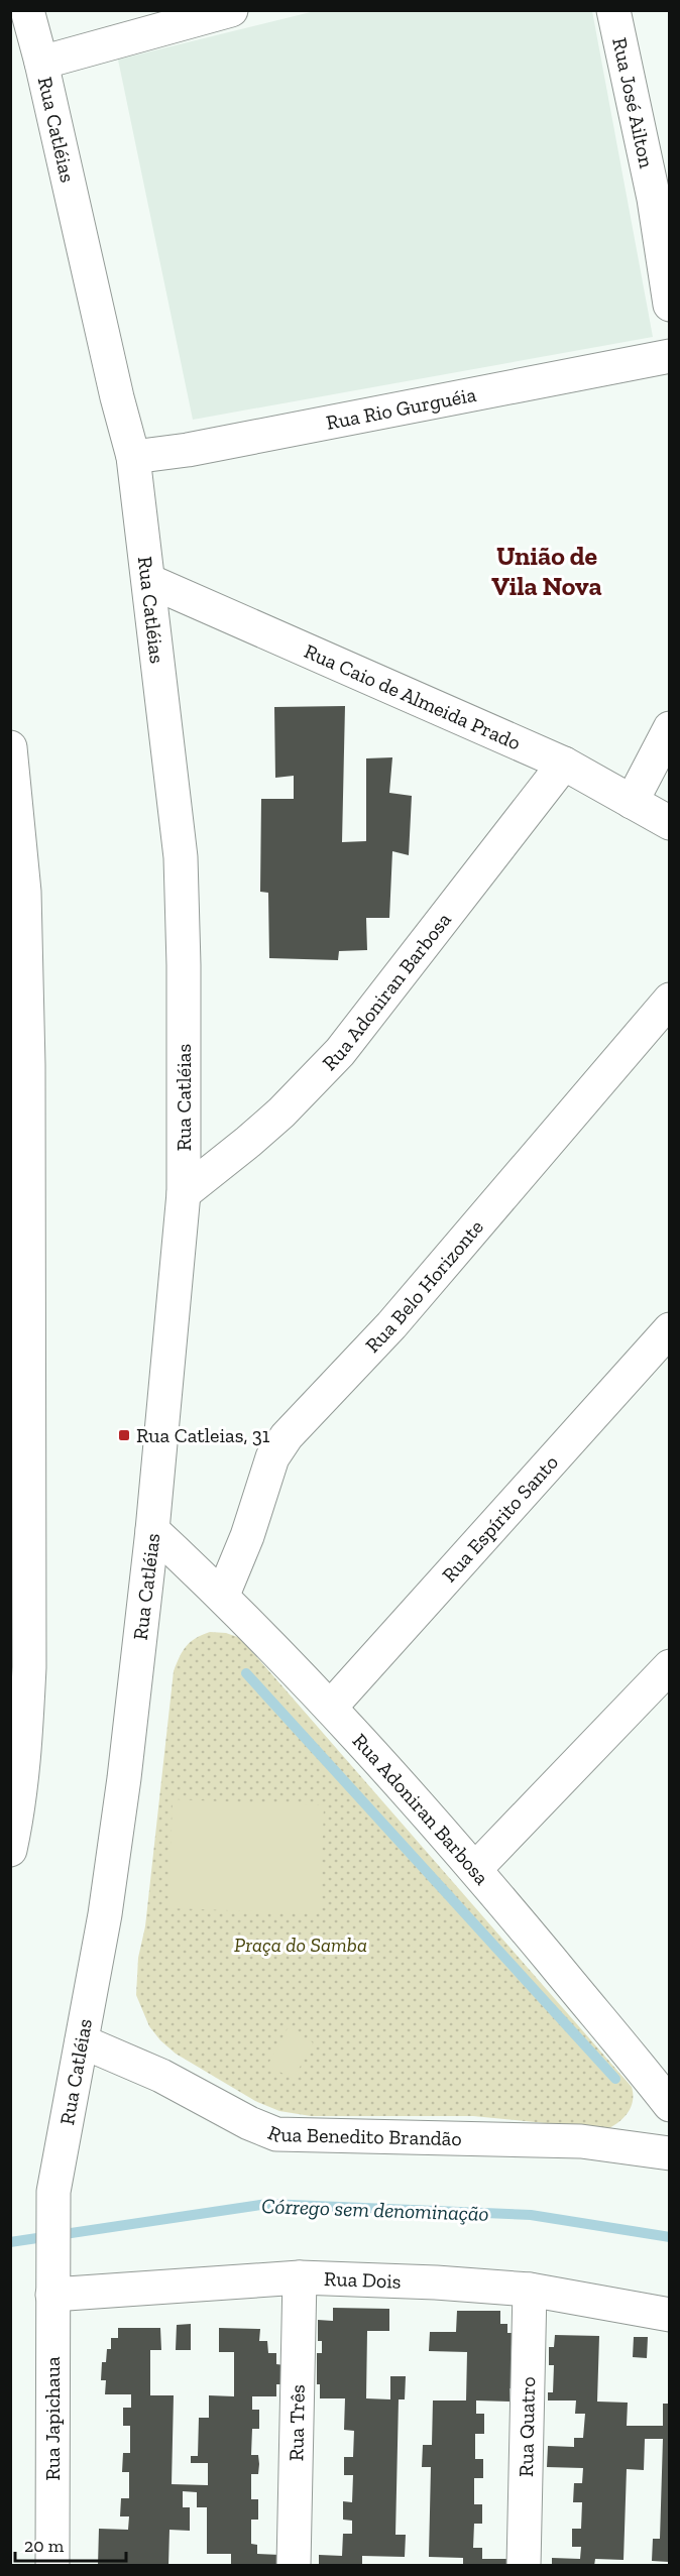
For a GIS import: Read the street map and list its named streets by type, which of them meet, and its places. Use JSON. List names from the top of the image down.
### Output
{
  "streets": {
    "street": [
      "Rua José Ailton",
      "Rua Catléias",
      "Rua Rio Gurguéia",
      "Rua Caio de Almeida Prado",
      "Rua Adoniran Barbosa",
      "Rua Belo Horizonte",
      "Rua Espírito Santo",
      "Rua Benedito Brandão",
      "Rua Dois",
      "Rua Japichaua",
      "Rua Três",
      "Rua Quatro"
    ]
  },
  "crossings": [
    ["Rua Catléias", "Rua Rio Gurguéia"],
    ["Rua Catléias", "Rua Caio de Almeida Prado"],
    ["Rua Catléias", "Rua Adoniran Barbosa"],
    ["Rua Catléias", "Rua Benedito Brandão"],
    ["Rua Catléias", "Rua Dois"],
    ["Rua Catléias", "Rua Japichaua"],
    ["Rua Caio de Almeida Prado", "Rua Adoniran Barbosa"],
    ["Rua Adoniran Barbosa", "Rua Belo Horizonte"],
    ["Rua Adoniran Barbosa", "Rua Espírito Santo"],
    ["Rua Dois", "Rua Japichaua"],
    ["Rua Dois", "Rua Três"],
    ["Rua Dois", "Rua Quatro"]
  ],
  "districts": ["União de Vila Nova"],
  "water": ["Córrego sem denominação"],
  "parks": ["Praça do Samba"],
  "places": {
    "transit": ["Rua Catleias, 31"]
  },
  "scale_bar": "20 m"
}
